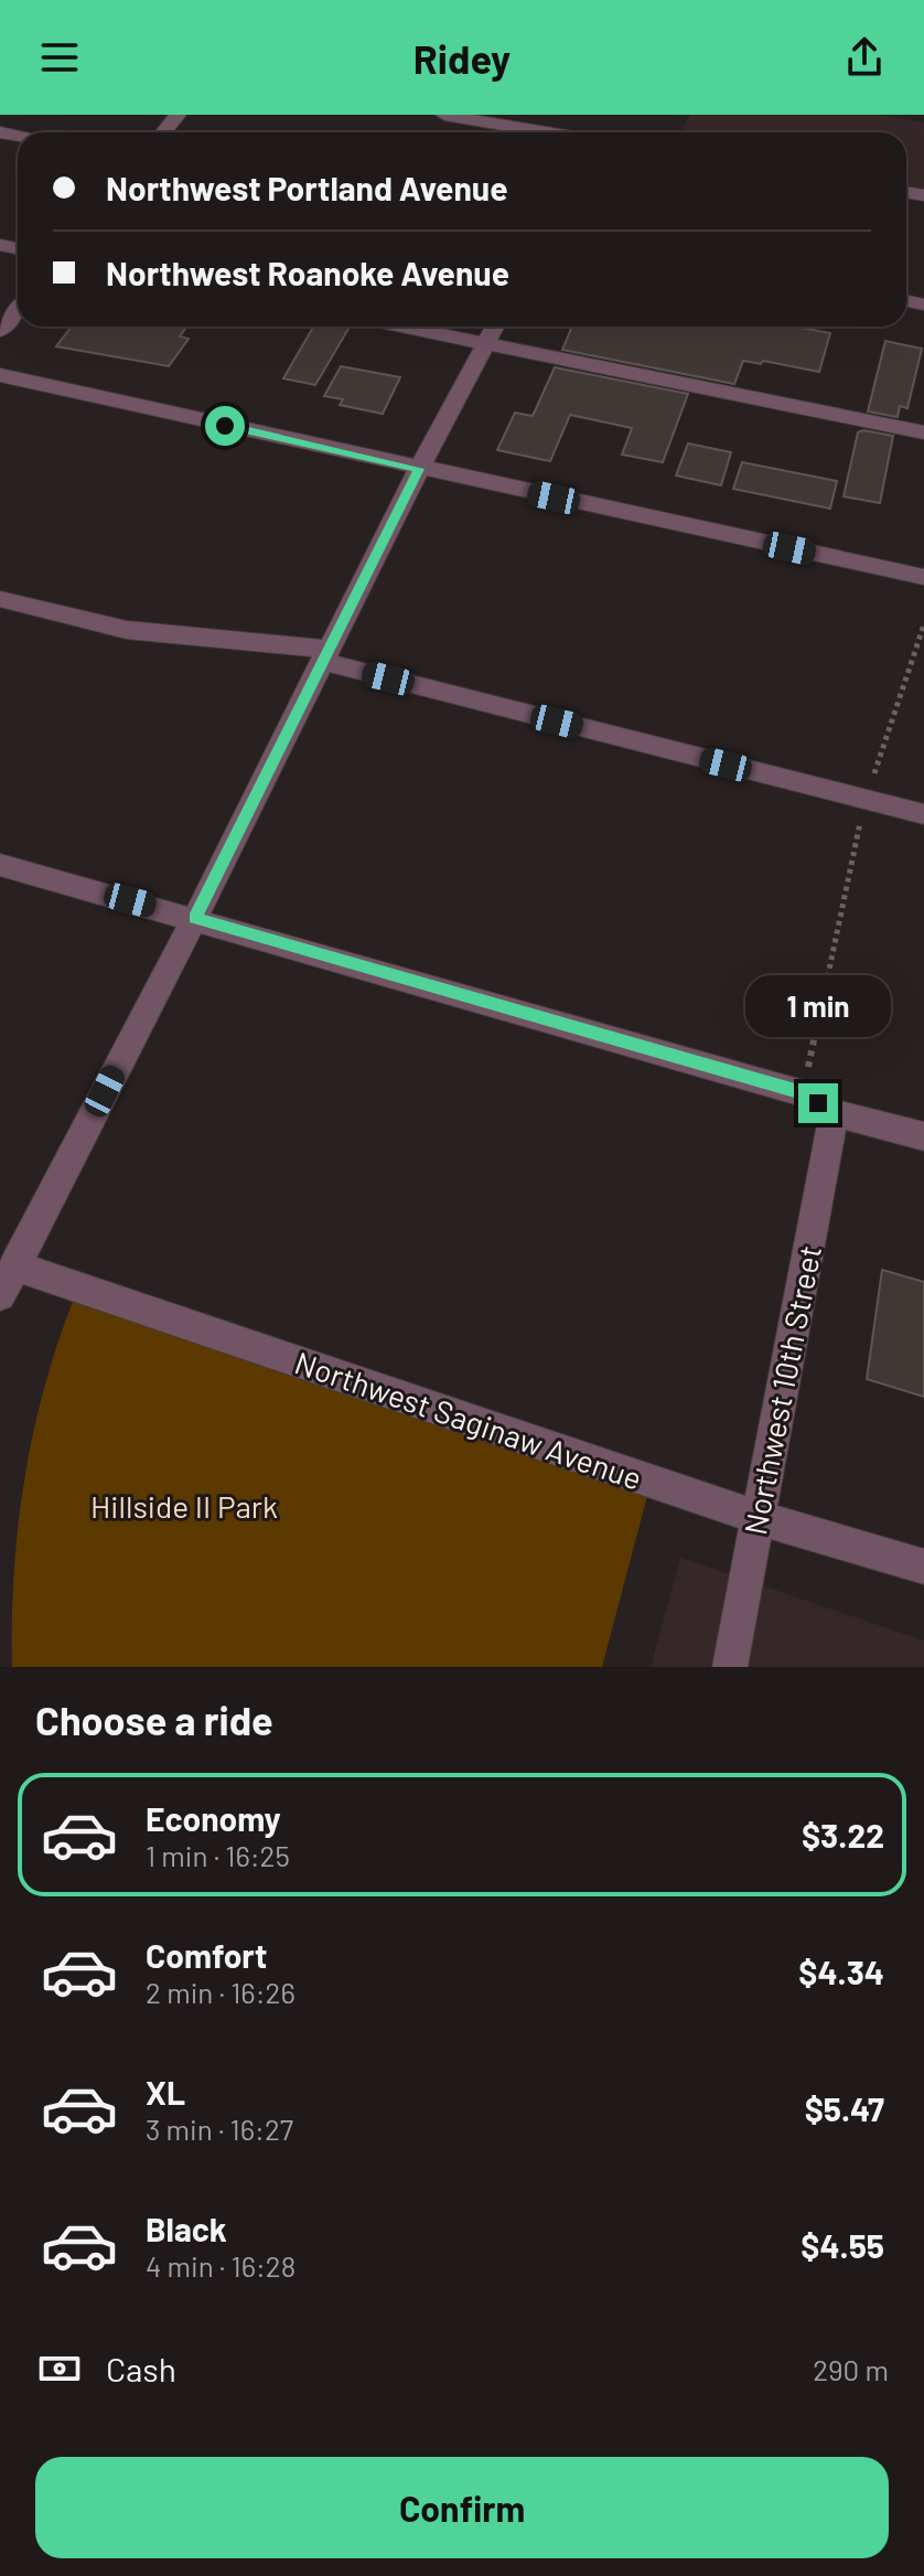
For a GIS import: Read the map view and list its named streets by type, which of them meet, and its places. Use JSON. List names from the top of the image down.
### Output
{
  "streets": {
    "street": ["Northwest 10th Street", "Northwest Saginaw Avenue"]
  },
  "crossings": [
    ["Northwest 10th Street", "Northwest Saginaw Avenue"]
  ],
  "parks": ["Hillside II Park"],
  "page": {
    "header": "Ridey",
    "banner": ["Northwest Portland Avenue", "Northwest Roanoke Avenue"],
    "bubble": "1 min",
    "heading": "Choose a ride",
    "list": [
      {
        "name": "Economy",
        "note": "1 min · 16:25",
        "value": "$3.22"
      },
      {
        "name": "Comfort",
        "note": "2 min · 16:26",
        "value": "$4.34"
      },
      {
        "name": "XL",
        "note": "3 min · 16:27",
        "value": "$5.47"
      },
      {
        "name": "Black",
        "note": "4 min · 16:28",
        "value": "$4.55"
      }
    ],
    "pay": ["Cash", "290 m"],
    "buttons": "Confirm"
  }
}
